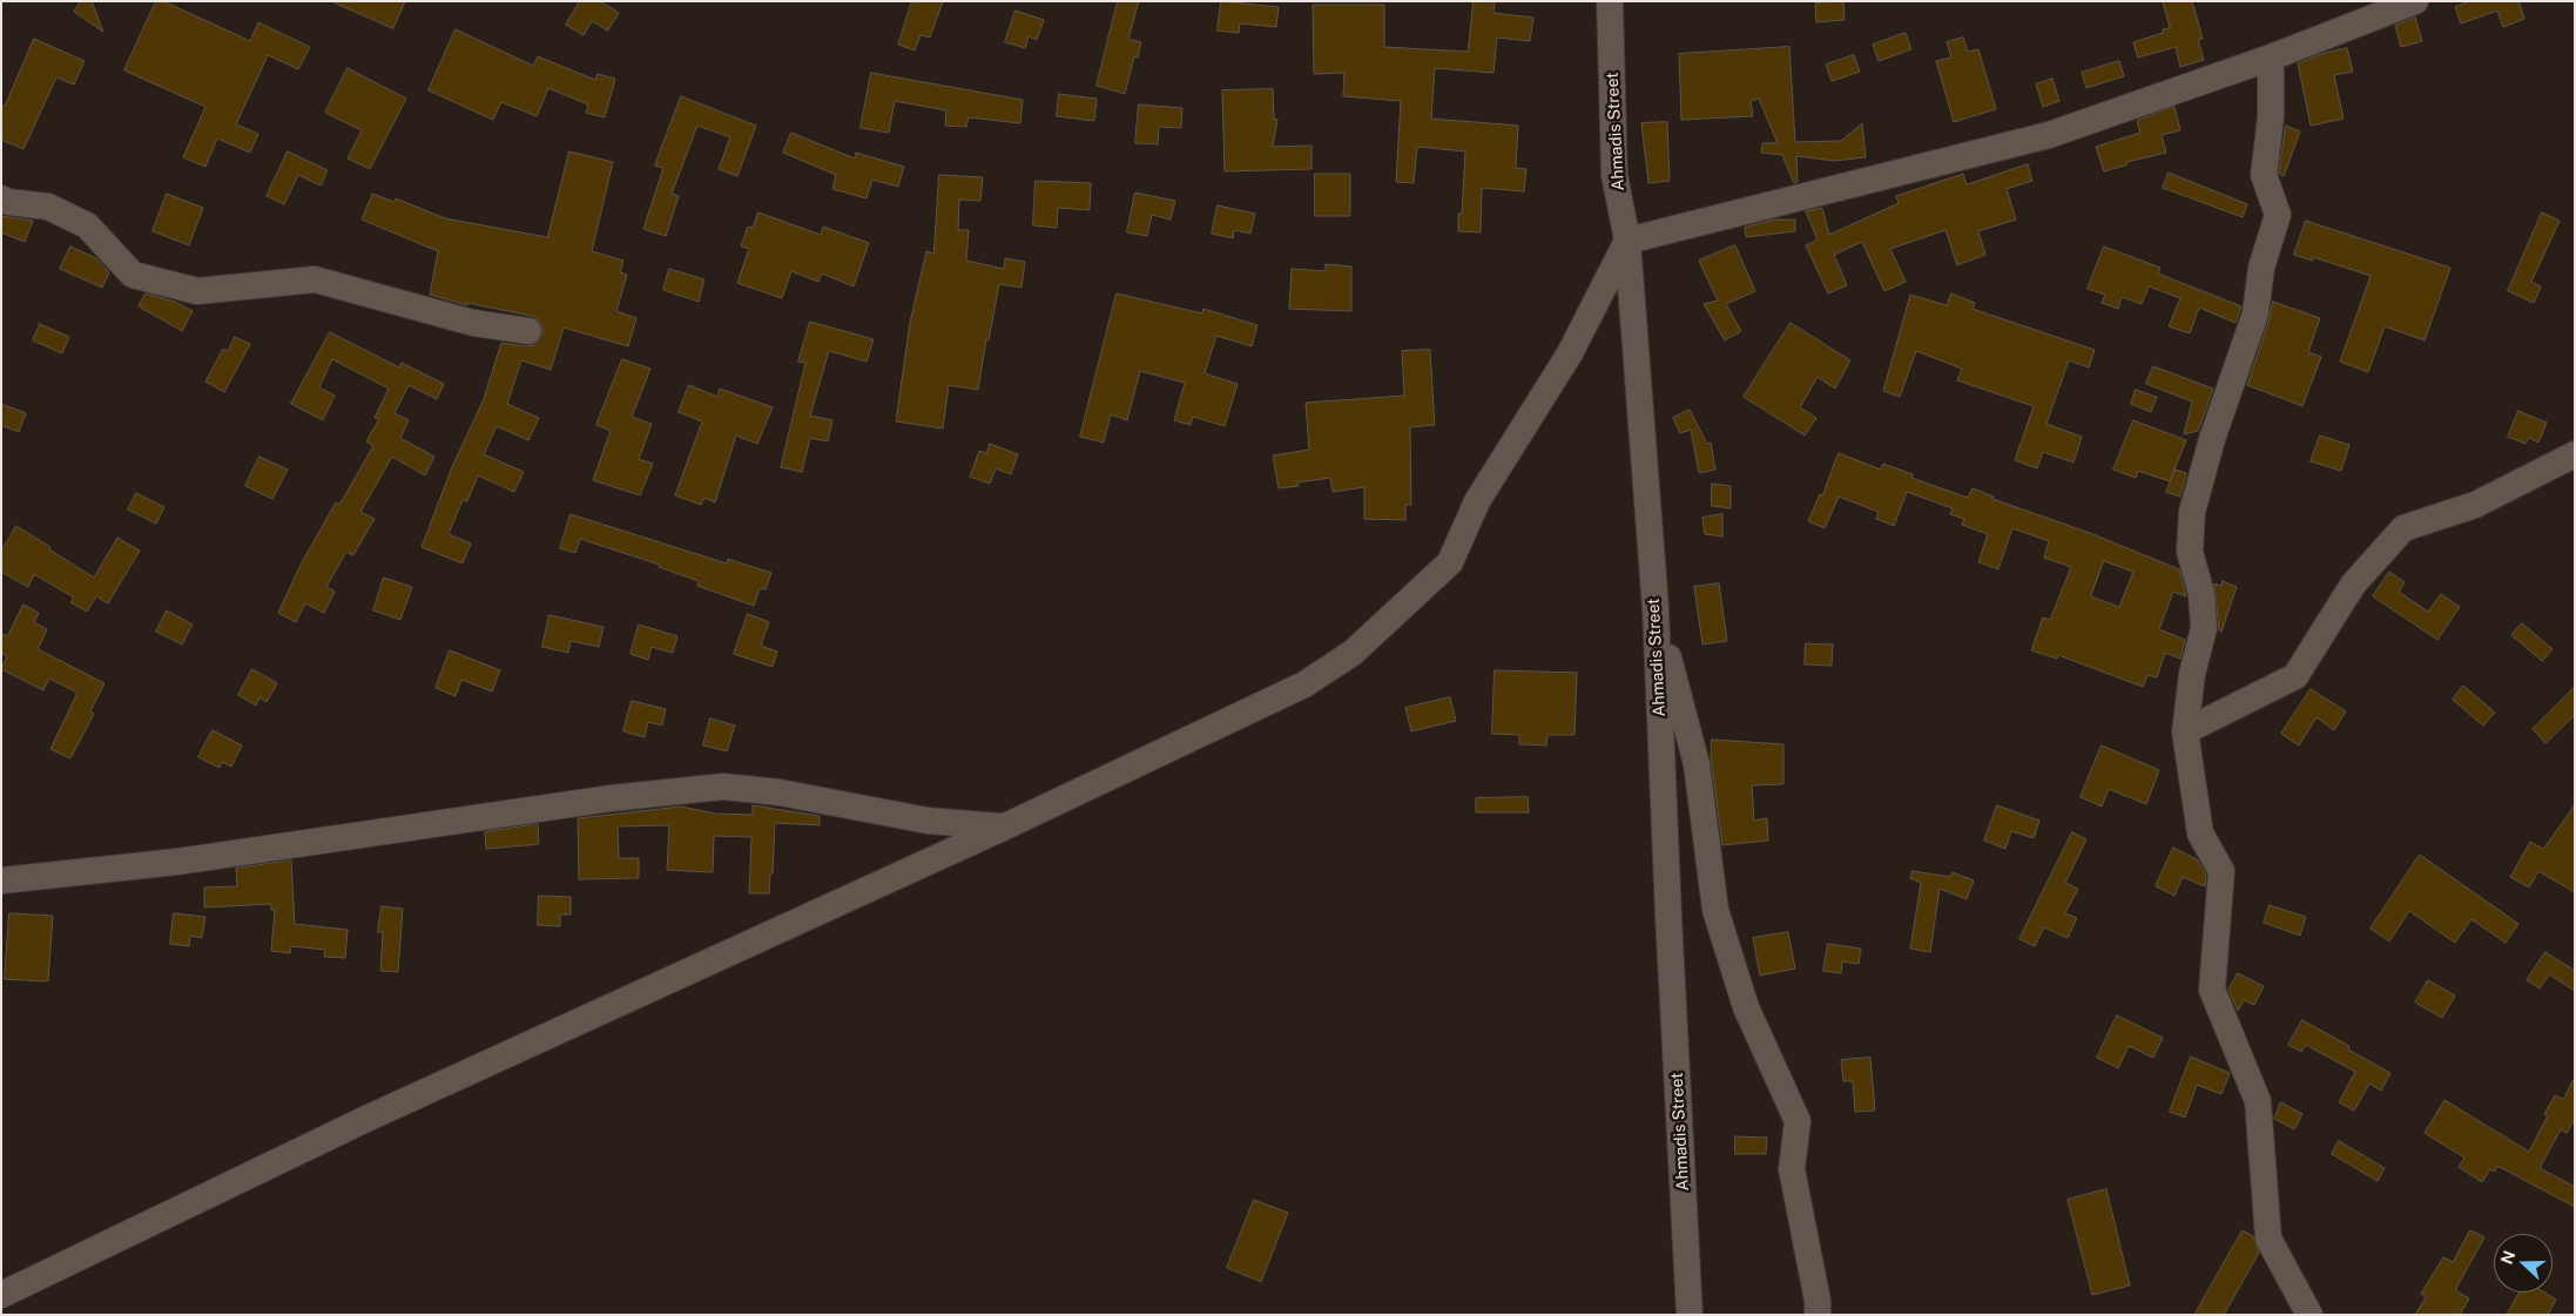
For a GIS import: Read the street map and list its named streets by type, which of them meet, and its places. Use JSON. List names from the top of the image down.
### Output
{
  "streets": {
    "street": ["Ahmadis Street"]
  },
  "north": "left"
}
